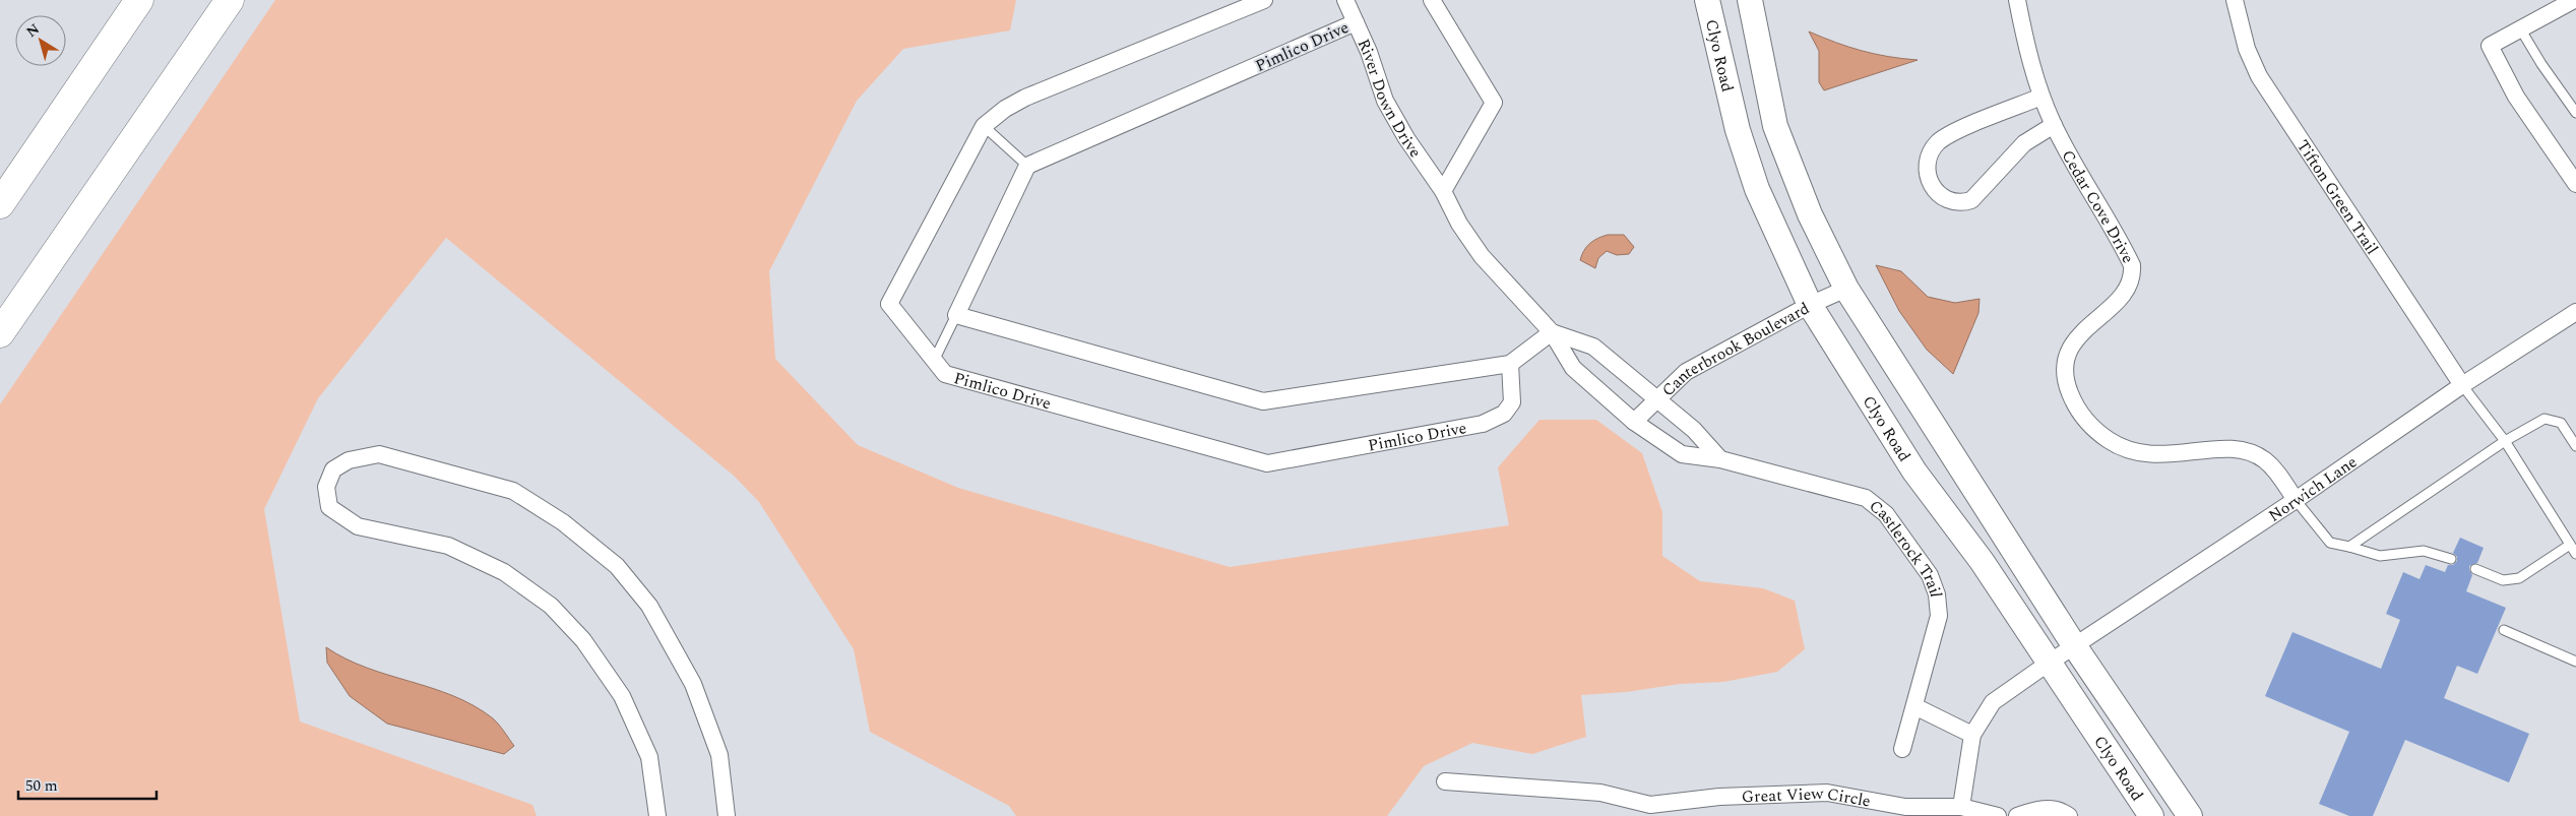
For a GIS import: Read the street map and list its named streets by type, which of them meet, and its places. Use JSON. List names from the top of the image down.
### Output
{
  "streets": {
    "street": [
      "Pimlico Drive",
      "Clyo Road",
      "River Down Drive",
      "Tifton Green Trail",
      "Cedar Cove Drive",
      "Canterbrook Boulevard",
      "Norwich Lane",
      "Castlerock Trail",
      "Great View Circle"
    ]
  },
  "crossings": [
    ["Pimlico Drive", "River Down Drive"],
    ["Clyo Road", "Canterbrook Boulevard"],
    ["Clyo Road", "Norwich Lane"],
    ["River Down Drive", "Canterbrook Boulevard"],
    ["River Down Drive", "Castlerock Trail"],
    ["Tifton Green Trail", "Norwich Lane"],
    ["Cedar Cove Drive", "Norwich Lane"],
    ["Canterbrook Boulevard", "Castlerock Trail"]
  ],
  "scale_bar": "50 m",
  "north": "top left"
}
